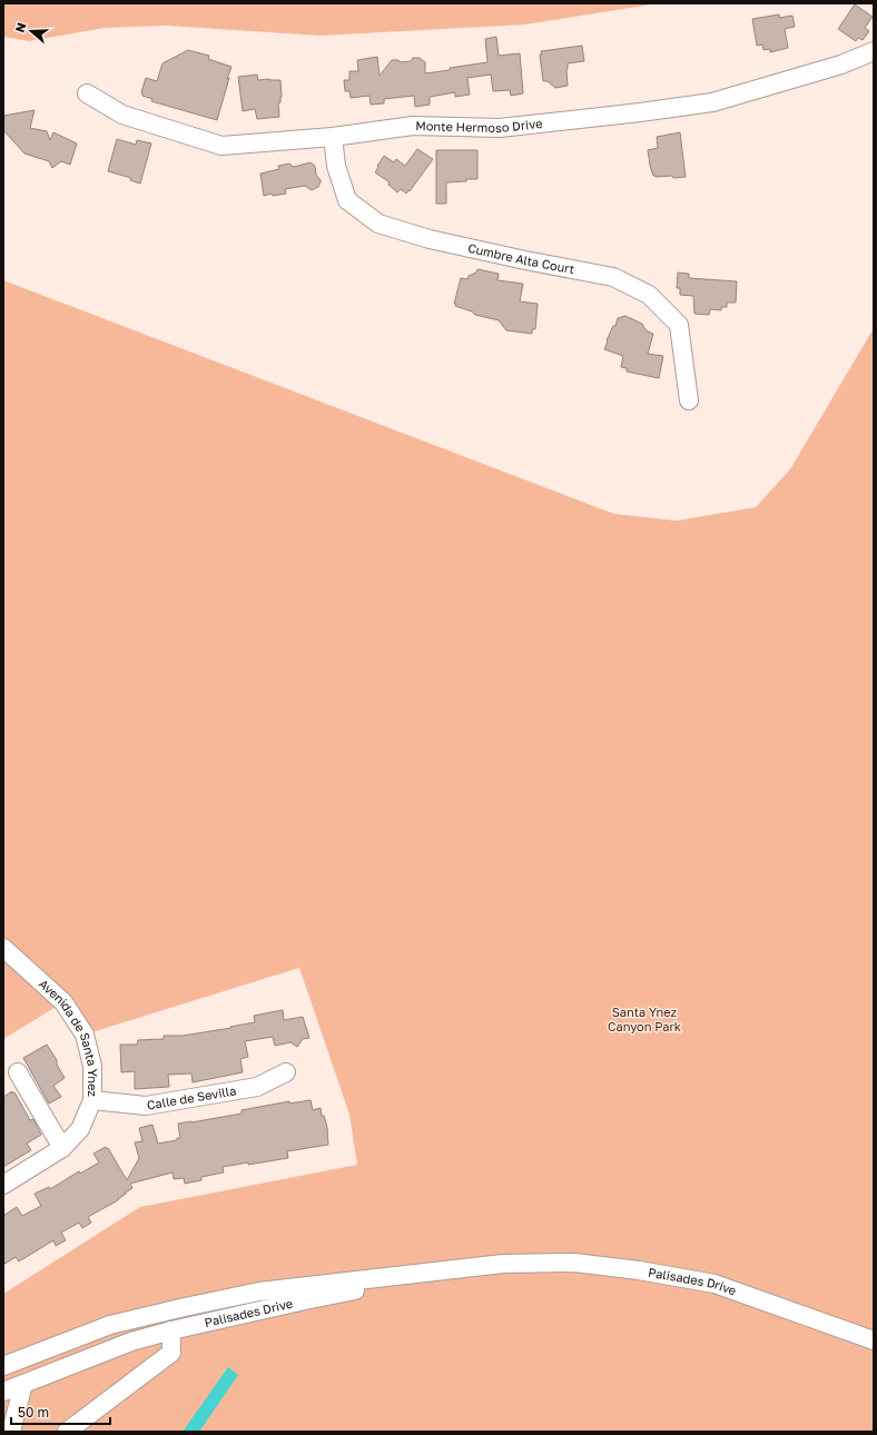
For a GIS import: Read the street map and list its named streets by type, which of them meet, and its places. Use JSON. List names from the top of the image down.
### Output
{
  "streets": {
    "street": [
      "Monte Hermoso Drive",
      "Cumbre Alta Court",
      "Avenida de Santa Ynez",
      "Calle de Sevilla",
      "Palisades Drive"
    ]
  },
  "crossings": [
    ["Monte Hermoso Drive", "Cumbre Alta Court"],
    ["Avenida de Santa Ynez", "Calle de Sevilla"]
  ],
  "parks": ["Santa Ynez Canyon Park"],
  "scale_bar": "50 m",
  "north": "left"
}
